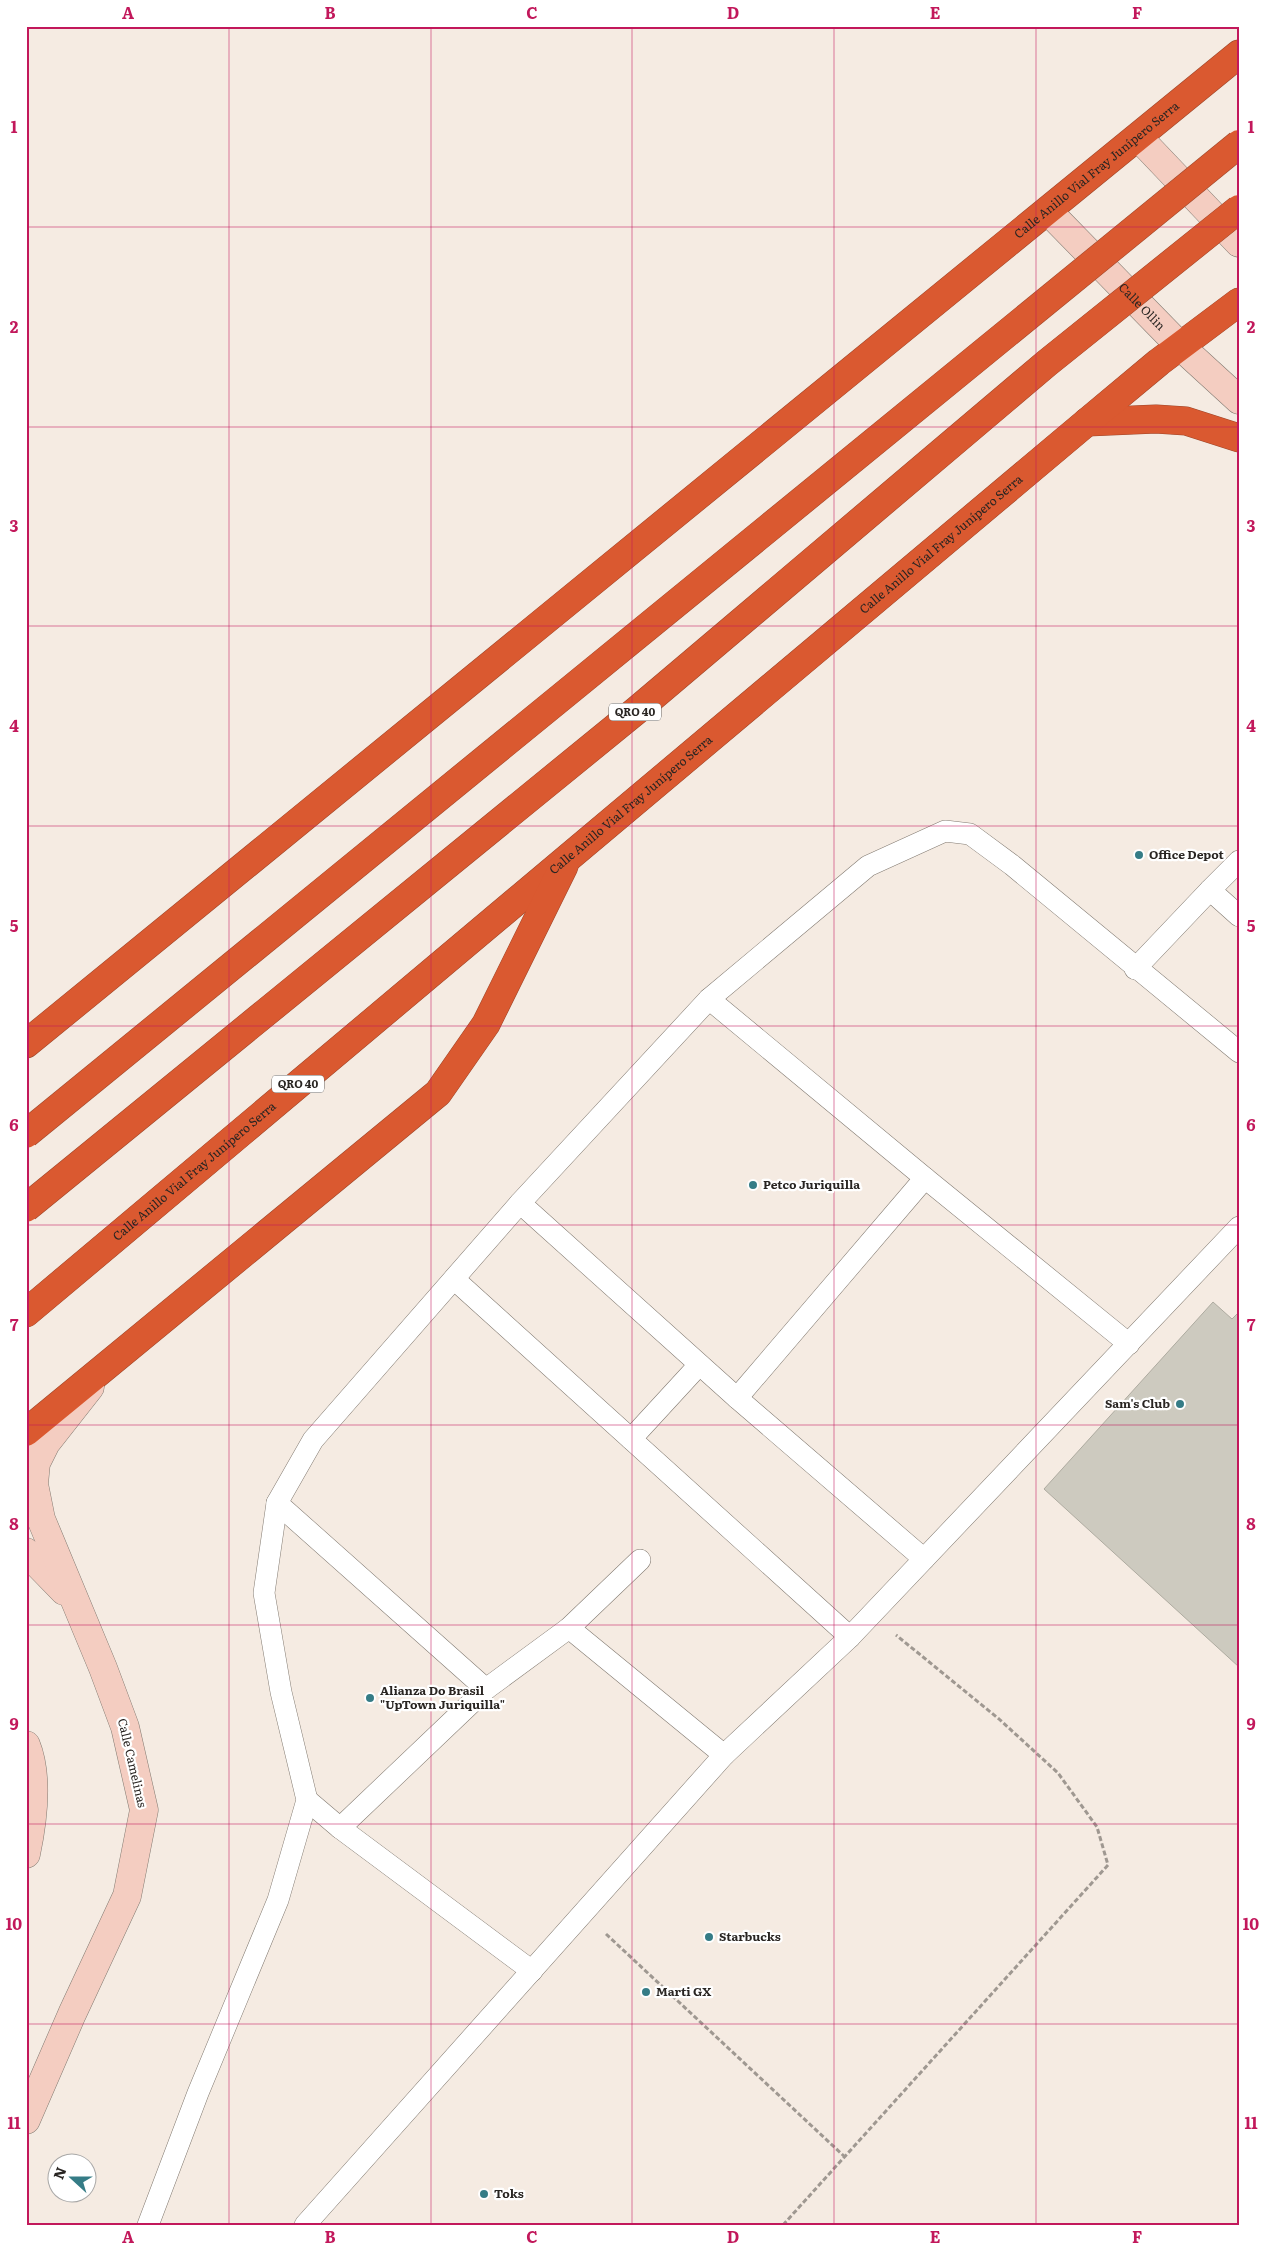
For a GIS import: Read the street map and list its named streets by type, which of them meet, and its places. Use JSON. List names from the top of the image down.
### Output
{
  "streets": {
    "highway": ["Calle Anillo Vial Fray Junípero Serra", "QRO 40"],
    "main road": ["Calle Ollin", "Calle Camelinas"]
  },
  "crossings": [
    ["Calle Anillo Vial Fray Junípero Serra", "Calle Ollin"]
  ],
  "places": [
    "Office Depot",
    "Petco Juriquilla",
    "Sam's Club",
    "Alianza Do Brasil \"UpTown Juriquilla\"",
    "Starbucks",
    "Marti GX",
    "Toks"
  ],
  "north": "left",
  "grid": {
    "columns": [
      "A",
      "B",
      "C",
      "D",
      "E",
      "F"
    ],
    "rows": [
      "1",
      "2",
      "3",
      "4",
      "5",
      "6",
      "7",
      "8",
      "9",
      "10",
      "11"
    ]
  }
}
